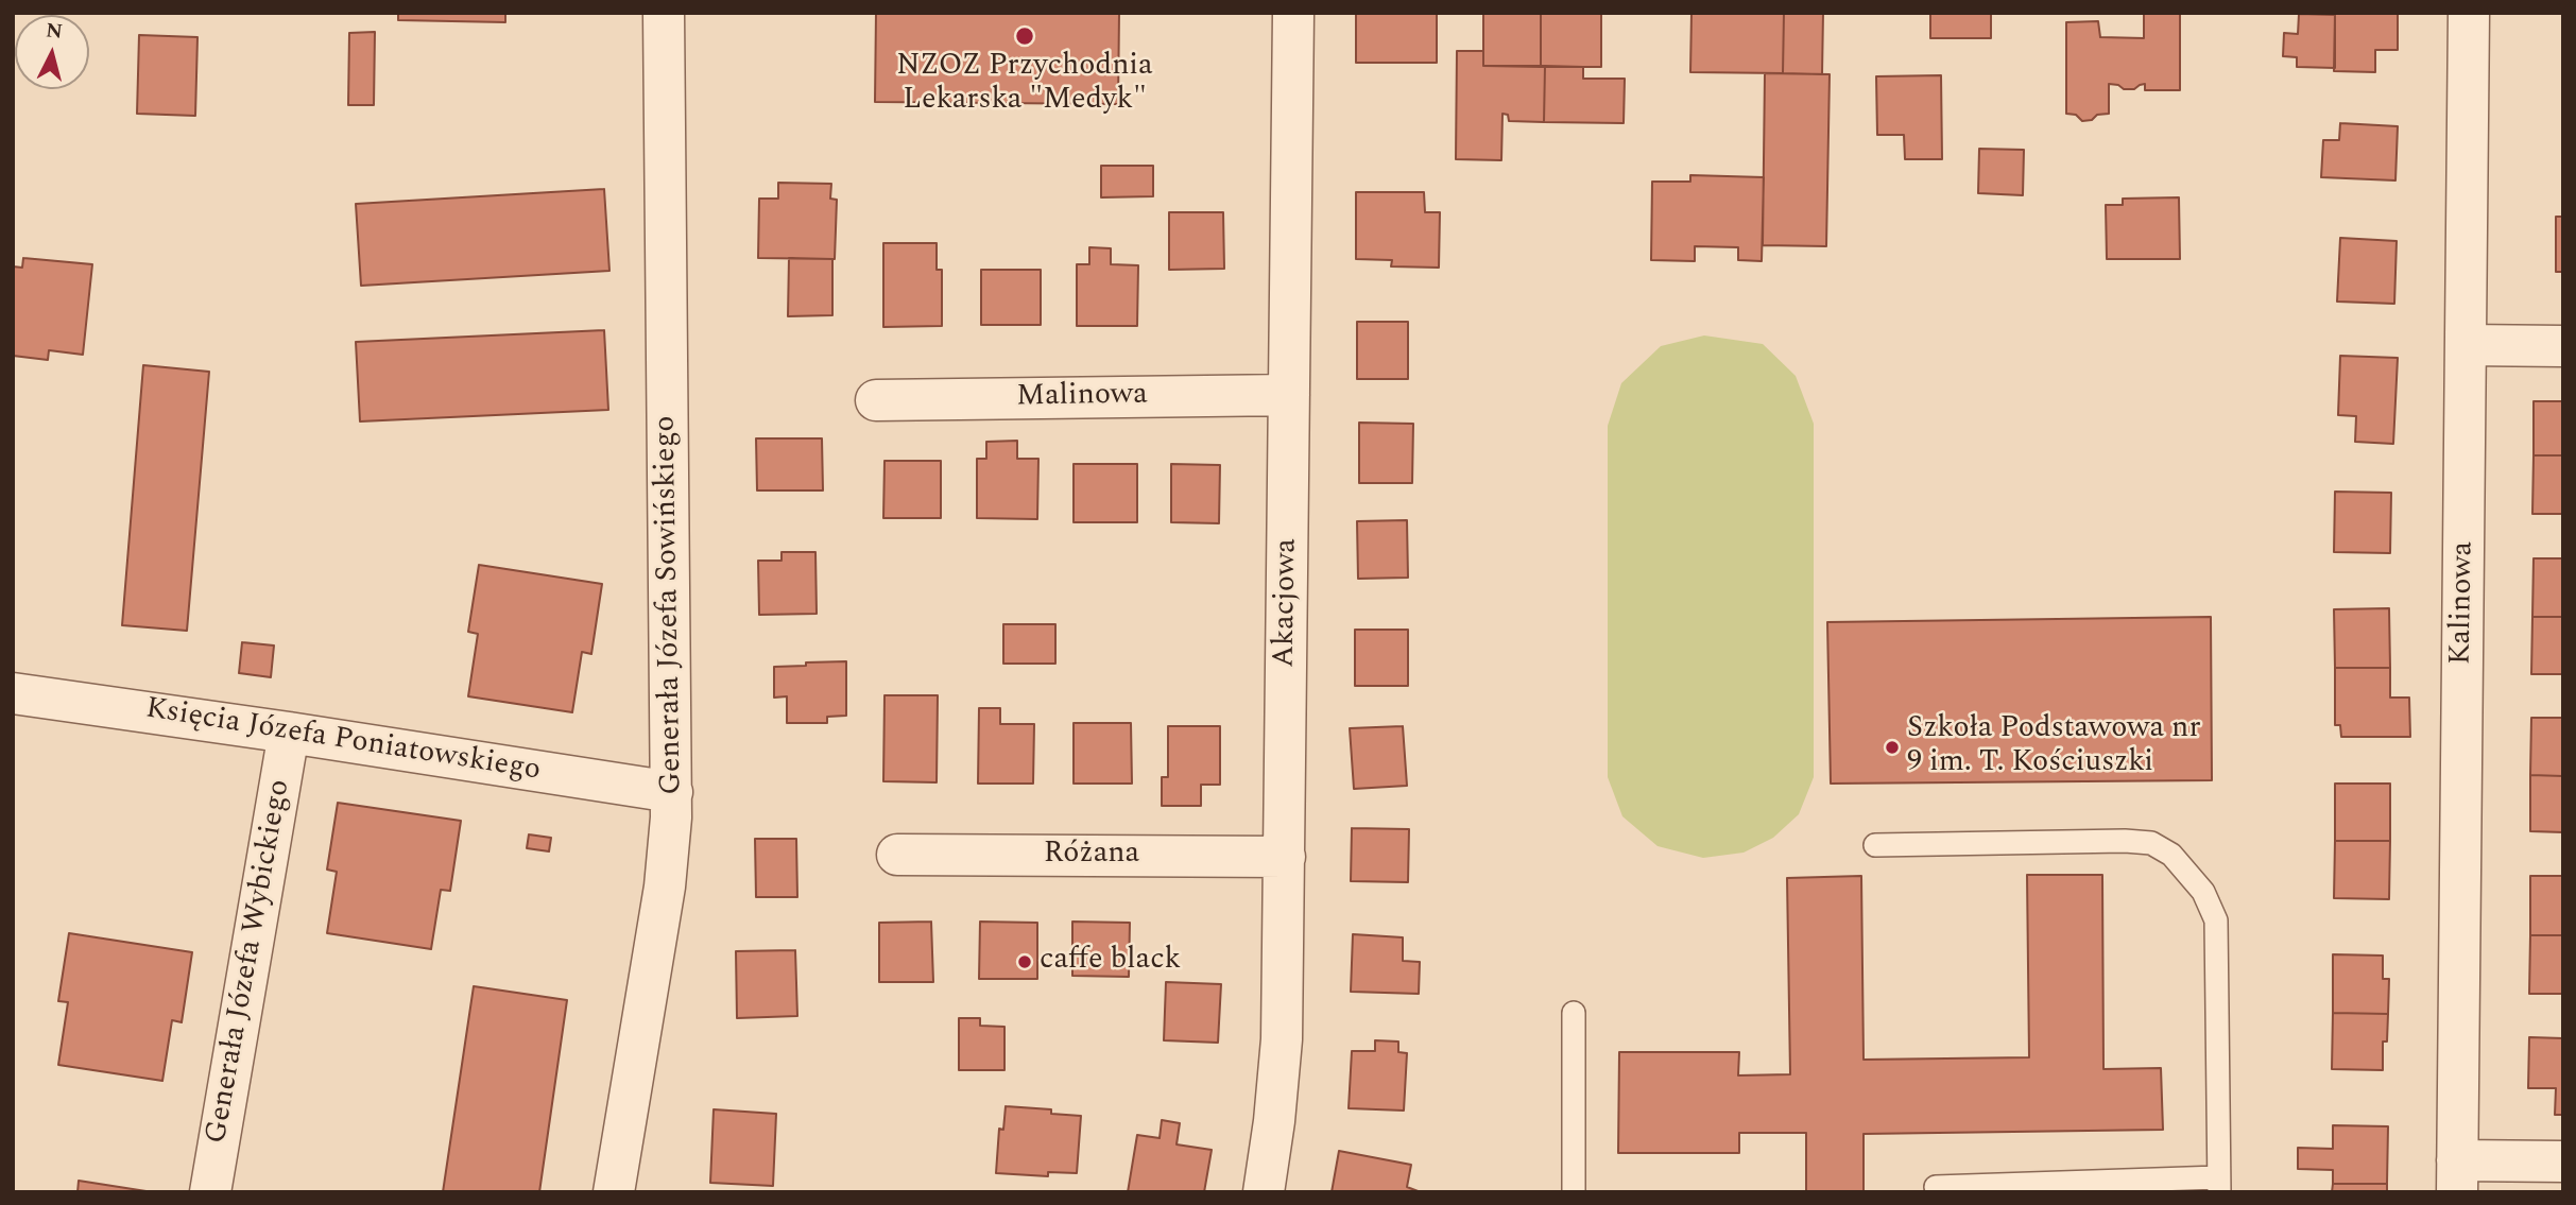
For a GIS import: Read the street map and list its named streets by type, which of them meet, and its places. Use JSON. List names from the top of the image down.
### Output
{
  "streets": {
    "street": [
      "Malinowa",
      "Akacjowa",
      "Kalinowa",
      "Generała Józefa Sowińskiego",
      "Księcia Józefa Poniatowskiego",
      "Różana",
      "Generała Józefa Wybickiego"
    ]
  },
  "crossings": [
    ["Malinowa", "Akacjowa"],
    ["Akacjowa", "Różana"],
    ["Generała Józefa Sowińskiego", "Księcia Józefa Poniatowskiego"],
    ["Księcia Józefa Poniatowskiego", "Generała Józefa Wybickiego"]
  ],
  "places": ["NZOZ Przychodnia Lekarska \"Medyk\"", "Szkoła Podstawowa nr 9 im. T. Kościuszki", "caffe black"],
  "north": "top"
}
